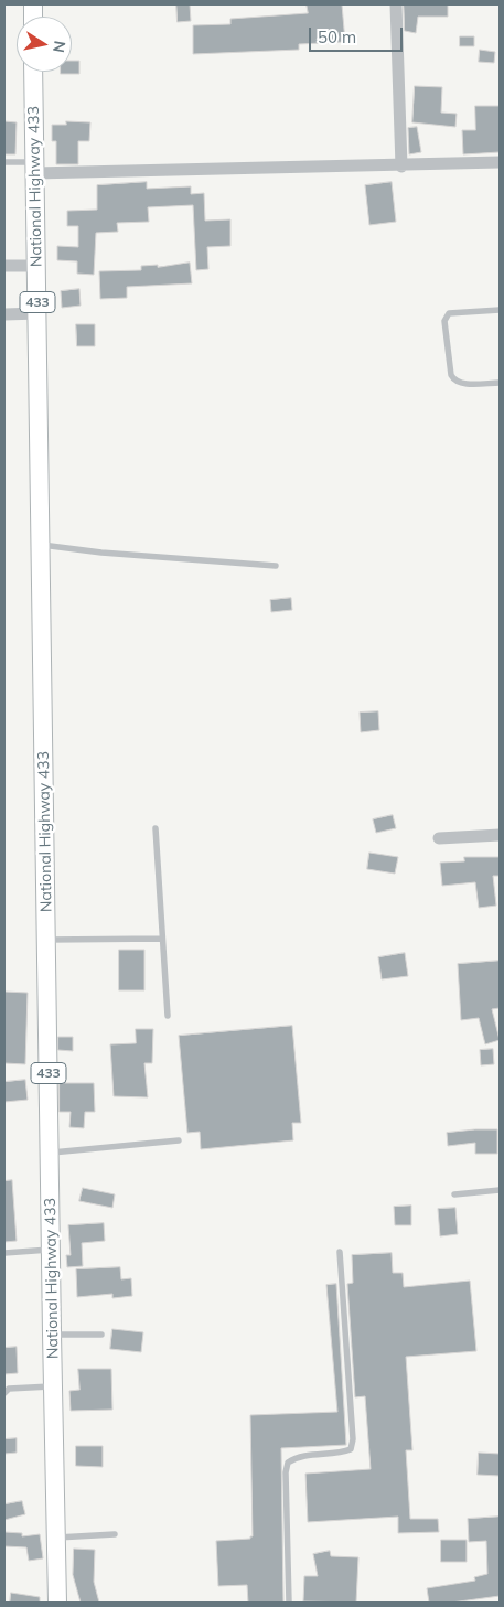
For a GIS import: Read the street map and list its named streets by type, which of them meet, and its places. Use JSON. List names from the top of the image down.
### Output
{
  "streets": {
    "main road": ["National Highway 433", "433"]
  },
  "scale_bar": "50 m",
  "north": "right"
}
